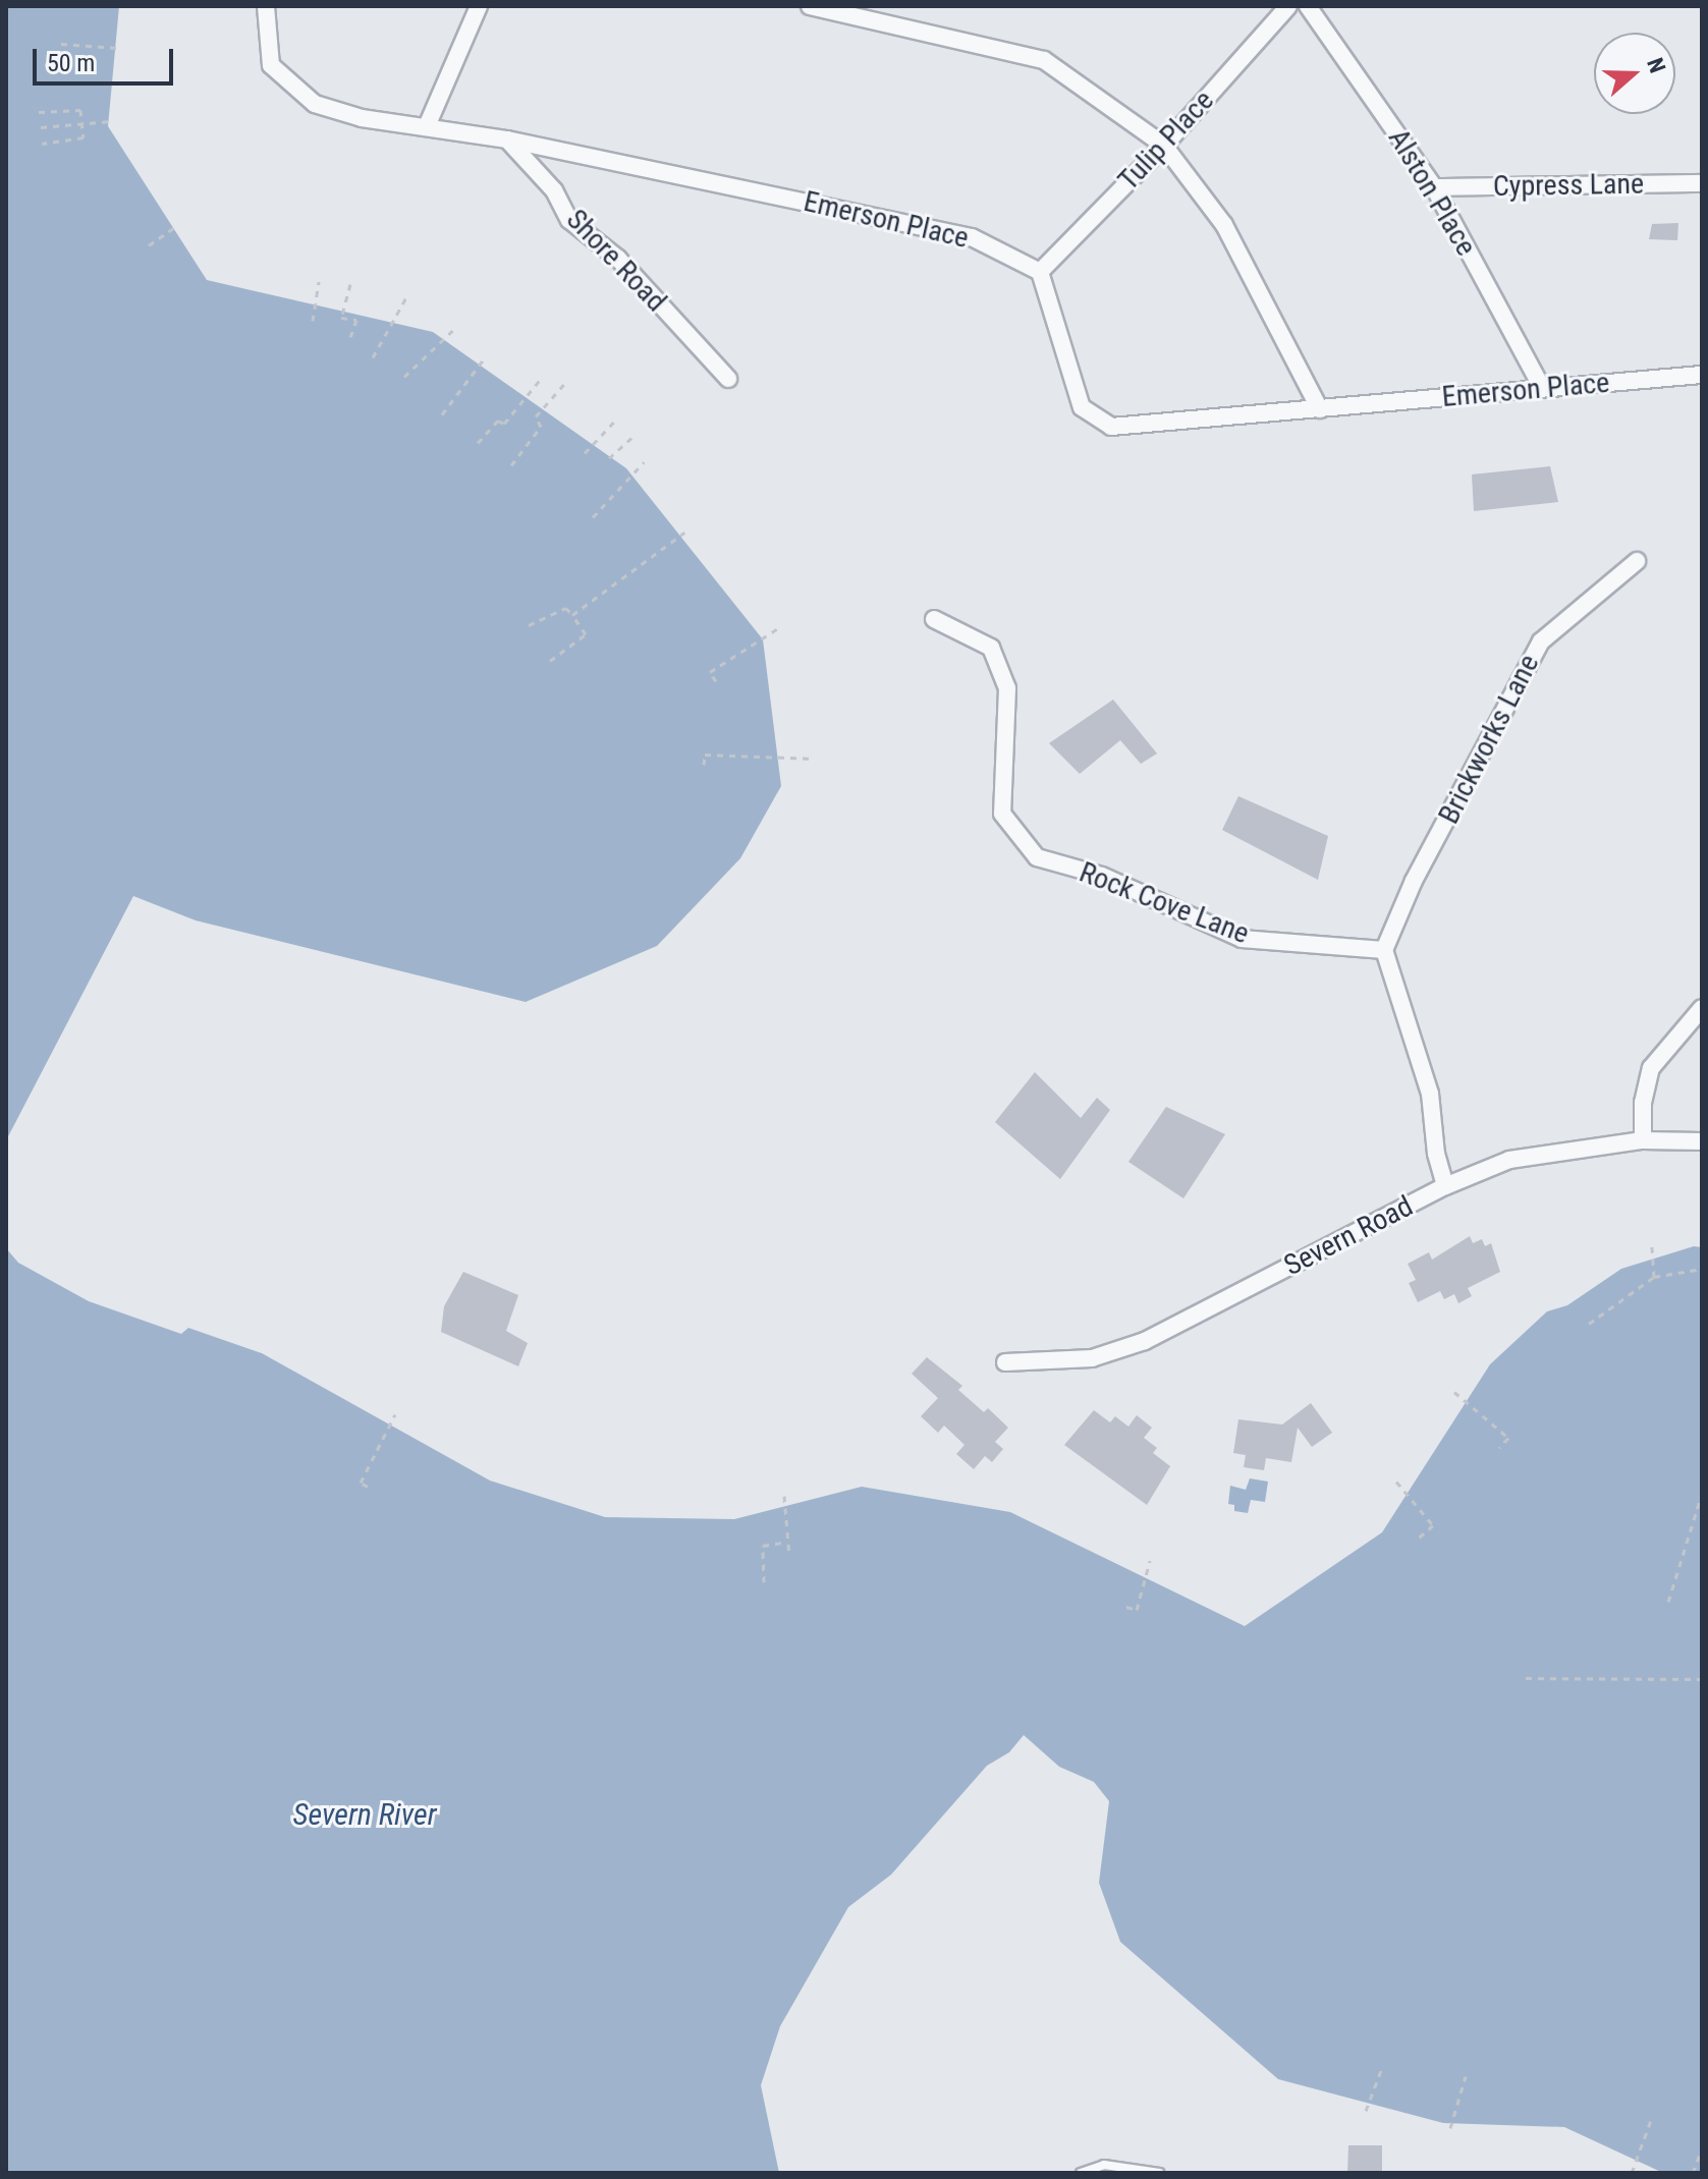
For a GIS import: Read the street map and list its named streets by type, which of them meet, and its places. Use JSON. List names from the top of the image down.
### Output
{
  "streets": {
    "street": [
      "Tulip Place",
      "Cypress Lane",
      "Alston Place",
      "Emerson Place",
      "Shore Road",
      "Brickworks Lane",
      "Rock Cove Lane",
      "Severn Road"
    ]
  },
  "crossings": [
    ["Tulip Place", "Emerson Place"],
    ["Cypress Lane", "Alston Place"],
    ["Alston Place", "Emerson Place"],
    ["Emerson Place", "Shore Road"],
    ["Brickworks Lane", "Rock Cove Lane"]
  ],
  "water": ["Severn River"],
  "scale_bar": "50 m",
  "north": "right"
}
